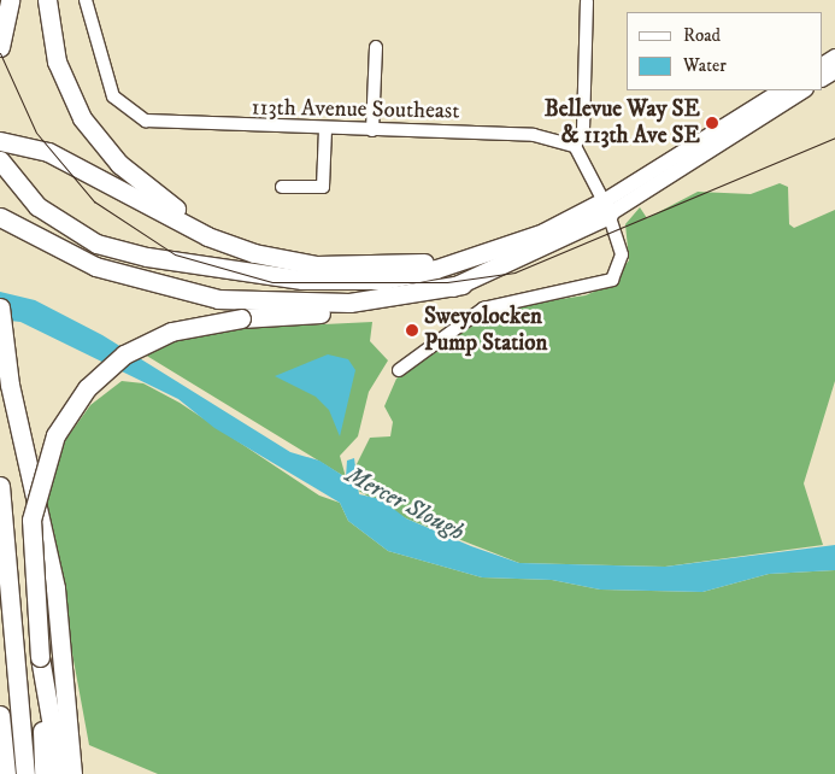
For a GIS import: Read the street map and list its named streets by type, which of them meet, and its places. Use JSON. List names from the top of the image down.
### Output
{
  "streets": {
    "street": ["113th Avenue Southeast"]
  },
  "water": ["Mercer Slough"],
  "places": ["Bellevue Way SE & 113th Ave SE", "Sweyolocken Pump Station"],
  "legend": ["Road", "Water"]
}
